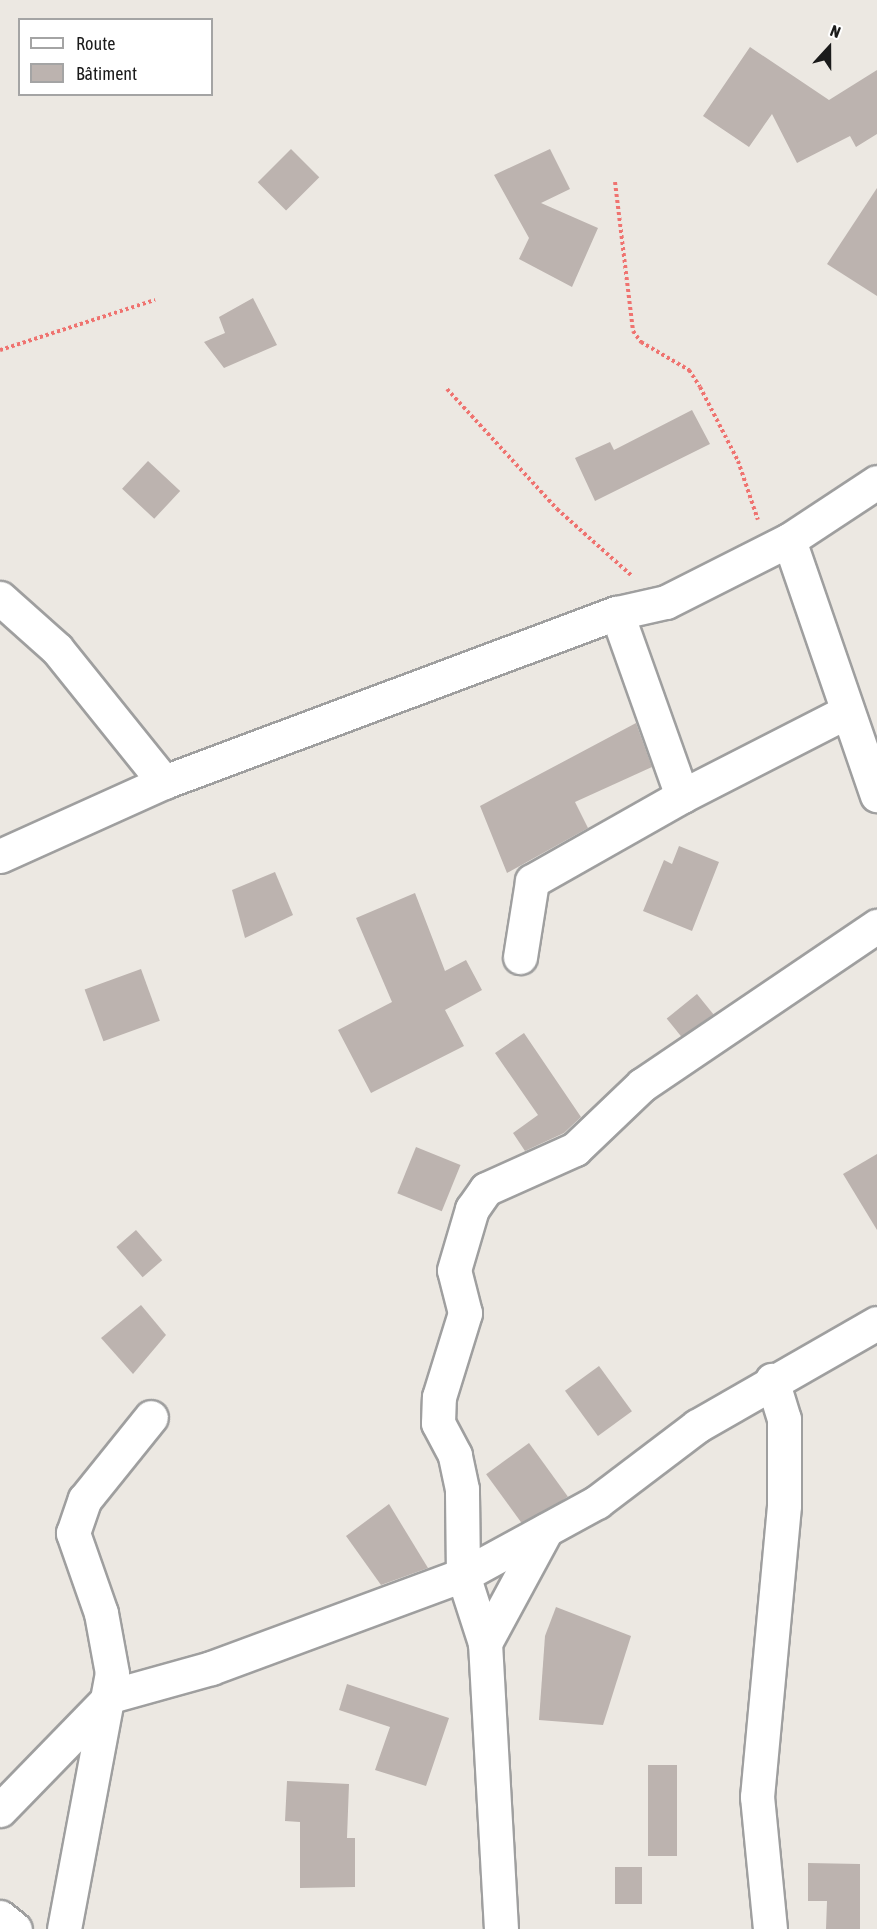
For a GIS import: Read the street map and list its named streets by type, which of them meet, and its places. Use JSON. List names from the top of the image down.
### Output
{
  "legend": ["Route", "Bâtiment"],
  "north": "top"
}
